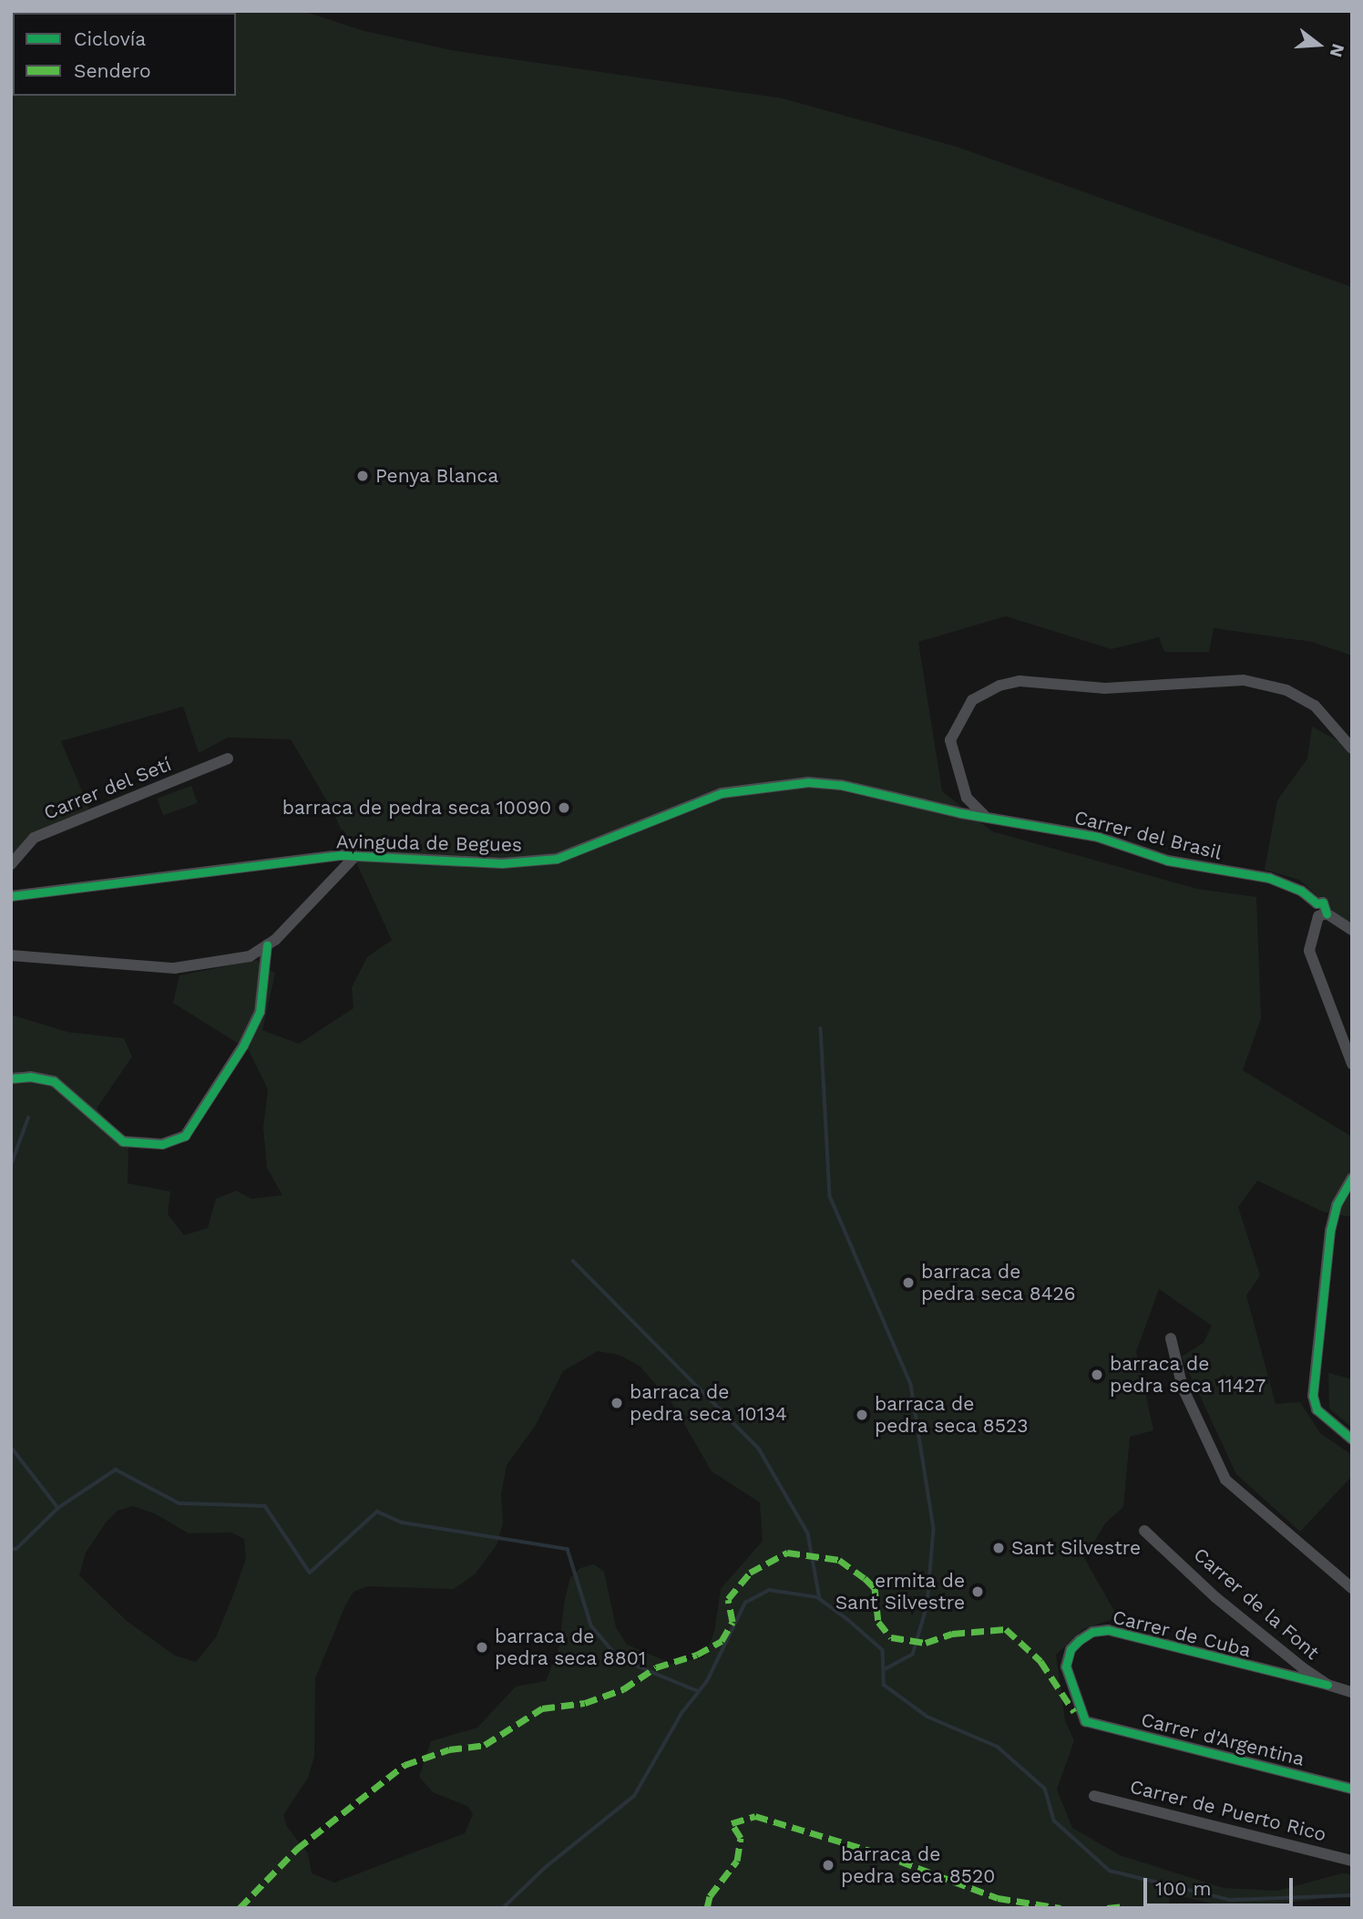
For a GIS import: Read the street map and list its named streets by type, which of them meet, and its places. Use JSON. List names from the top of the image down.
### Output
{
  "streets": {
    "street": [
      "Carrer del Setí",
      "Carrer del Brasil",
      "Avinguda de Begues",
      "Carrer de la Font",
      "Carrer de Cuba",
      "Carrer d'Argentina",
      "Carrer de Puerto Rico"
    ]
  },
  "crossings": [
    ["Carrer del Brasil", "Avinguda de Begues"],
    ["Carrer de la Font", "Carrer de Cuba"],
    ["Carrer de Cuba", "Carrer d'Argentina"]
  ],
  "places": [
    "Penya Blanca",
    "barraca de pedra seca 10090",
    "barraca de pedra seca 8426",
    "barraca de pedra seca 11427",
    "barraca de pedra seca 10134",
    "barraca de pedra seca 8523",
    "Sant Silvestre",
    "ermita de Sant Silvestre",
    "barraca de pedra seca 8801",
    "barraca de pedra seca 8520"
  ],
  "legend": ["Ciclovía", "Sendero"],
  "scale_bar": "100 m",
  "north": "right"
}
